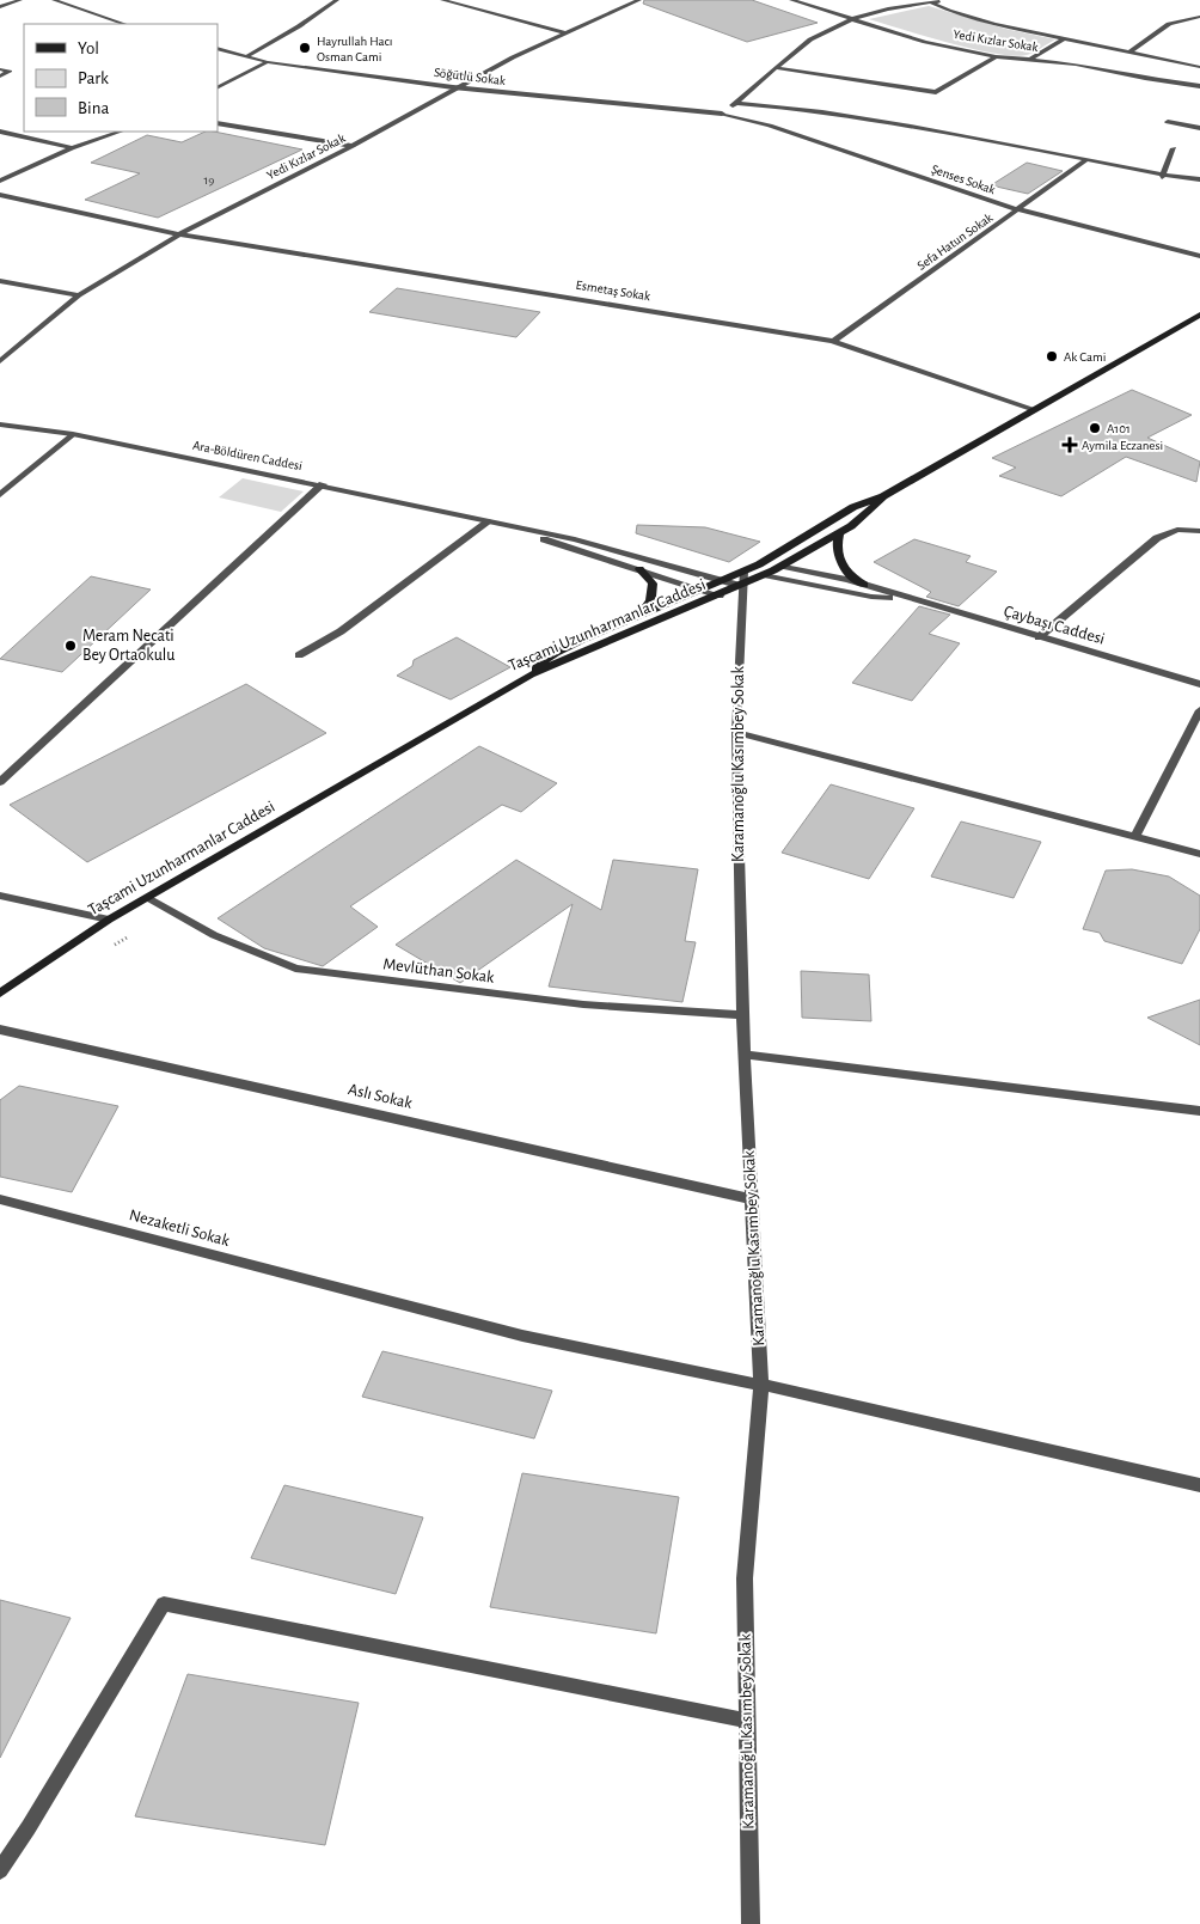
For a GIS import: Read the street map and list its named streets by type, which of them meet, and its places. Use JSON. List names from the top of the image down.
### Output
{
  "streets": {
    "main road": ["Taşcami Uzunharmanlar Caddesi"],
    "street": [
      "Yedi Kızlar Sokak",
      "Söğütlü Sokak",
      "Şenses Sokak",
      "Sefa Hatun Sokak",
      "Esmetaş Sokak",
      "Ara-Böldüren Caddesi",
      "Çaybaşı Caddesi",
      "Karamanoğlu Kasımbey Sokak",
      "Mevlüthan Sokak",
      "Aslı Sokak",
      "Nezaketli Sokak"
    ]
  },
  "crossings": [
    ["Yedi Kızlar Sokak", "Söğütlü Sokak"],
    ["Yedi Kızlar Sokak", "Esmetaş Sokak"],
    ["Söğütlü Sokak", "Şenses Sokak"],
    ["Şenses Sokak", "Sefa Hatun Sokak"],
    ["Sefa Hatun Sokak", "Esmetaş Sokak"],
    ["Esmetaş Sokak", "Taşcami Uzunharmanlar Caddesi"],
    ["Ara-Böldüren Caddesi", "Taşcami Uzunharmanlar Caddesi"],
    ["Ara-Böldüren Caddesi", "Karamanoğlu Kasımbey Sokak"],
    ["Taşcami Uzunharmanlar Caddesi", "Çaybaşı Caddesi"],
    ["Taşcami Uzunharmanlar Caddesi", "Karamanoğlu Kasımbey Sokak"],
    ["Taşcami Uzunharmanlar Caddesi", "Mevlüthan Sokak"],
    ["Karamanoğlu Kasımbey Sokak", "Mevlüthan Sokak"],
    ["Karamanoğlu Kasımbey Sokak", "Aslı Sokak"],
    ["Karamanoğlu Kasımbey Sokak", "Nezaketli Sokak"]
  ],
  "places": {
    "other": [
      "Hayrullah Hacı Osman Cami",
      "Ak Cami",
      "A101",
      "Meram Necati Bey Ortaokulu"
    ],
    "health": ["Aymila Eczanesi"]
  },
  "house_numbers": ["19"],
  "legend": ["Yol", "Park", "Bina"]
}
